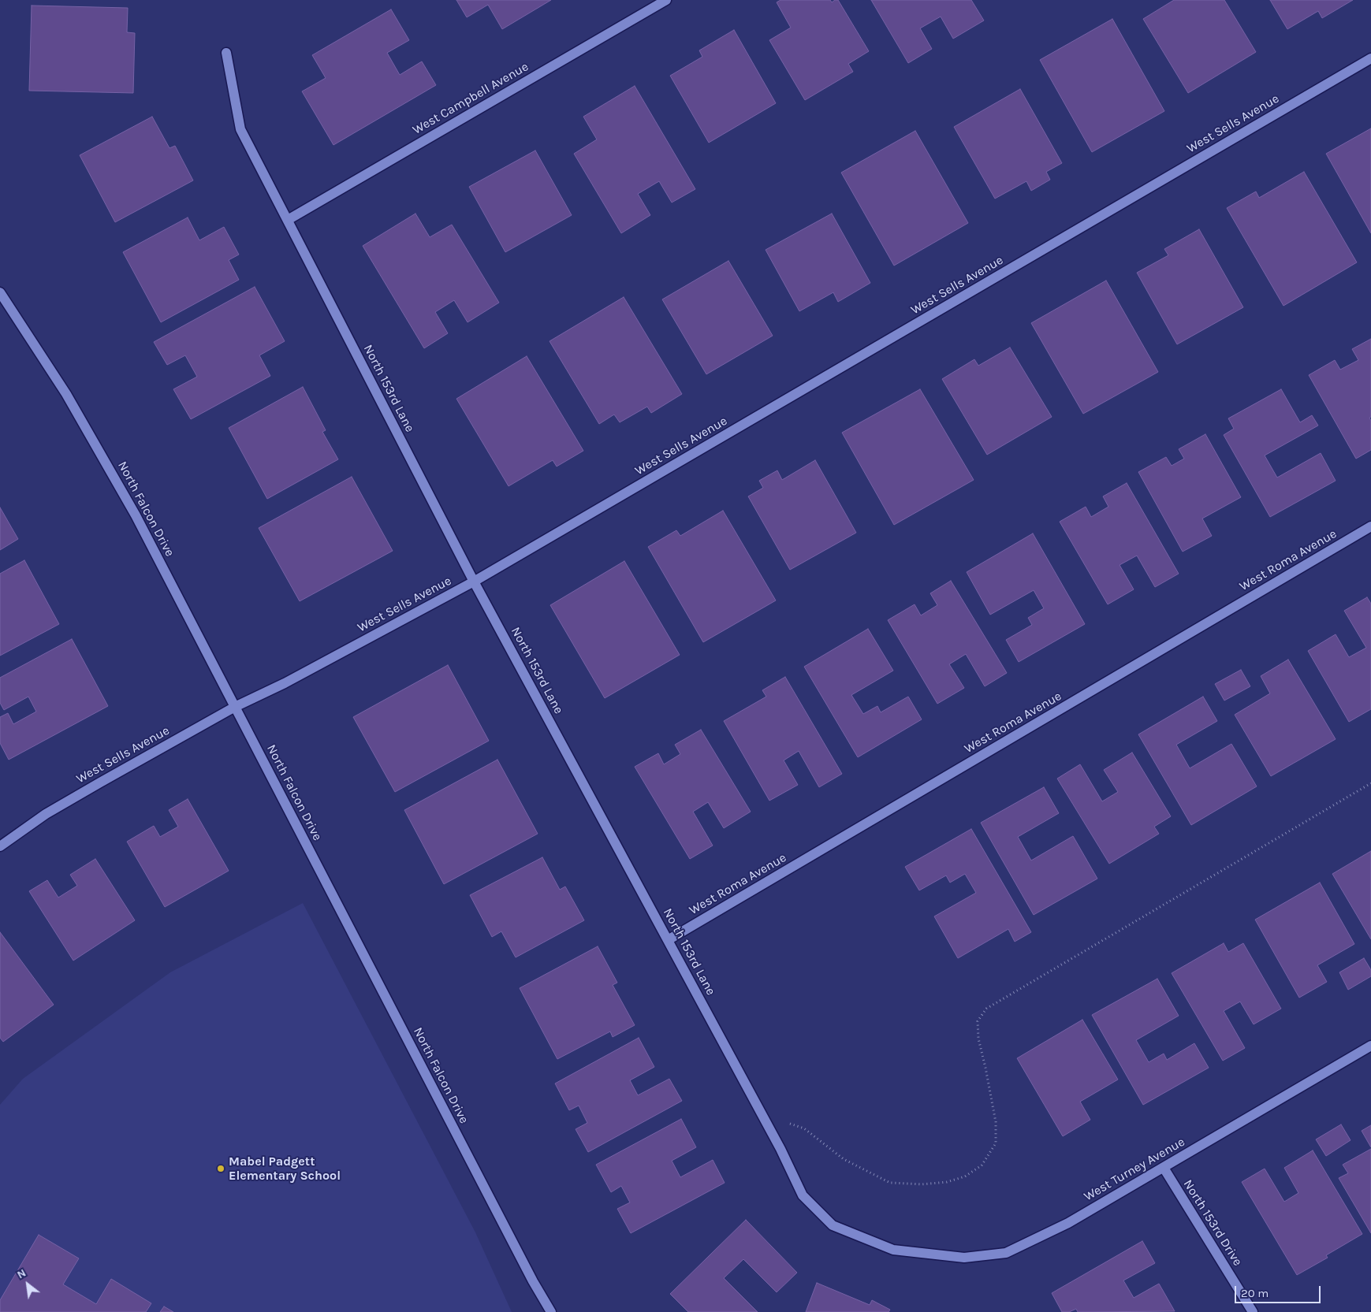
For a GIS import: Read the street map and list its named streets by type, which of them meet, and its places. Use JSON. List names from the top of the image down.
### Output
{
  "streets": {
    "street": [
      "West Campbell Avenue",
      "West Sells Avenue",
      "North 153rd Lane",
      "North Falcon Drive",
      "West Roma Avenue",
      "West Turney Avenue",
      "North 153rd Drive"
    ]
  },
  "crossings": [
    ["West Campbell Avenue", "North 153rd Lane"],
    ["West Sells Avenue", "North 153rd Lane"],
    ["West Sells Avenue", "North Falcon Drive"],
    ["North 153rd Lane", "West Roma Avenue"],
    ["North 153rd Lane", "West Turney Avenue"],
    ["West Turney Avenue", "North 153rd Drive"]
  ],
  "places": ["Mabel Padgett Elementary School"],
  "scale_bar": "20 m",
  "north": "top left"
}
